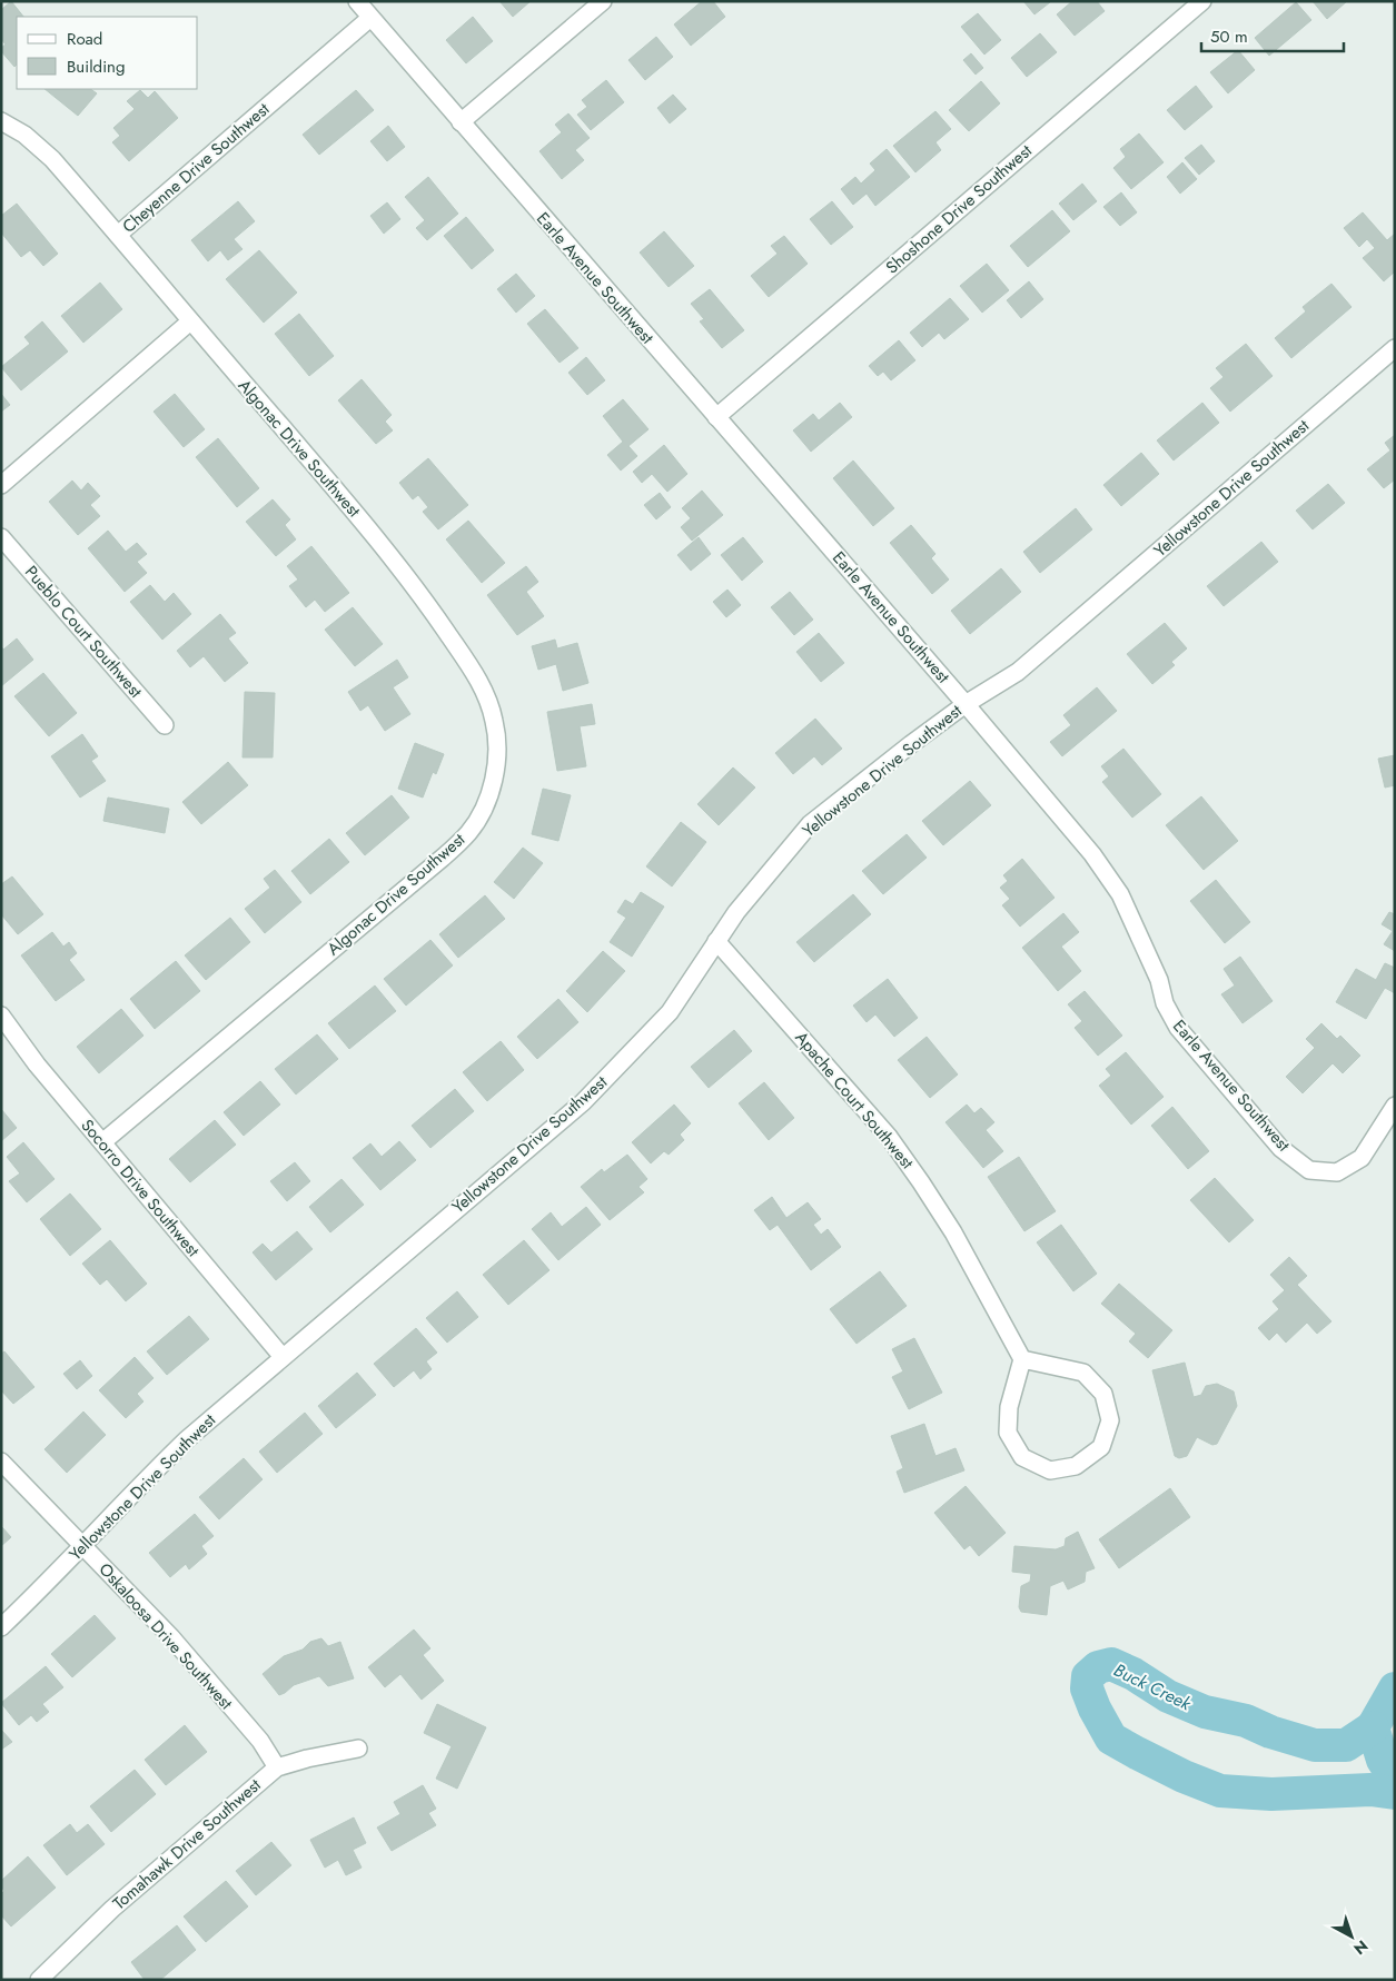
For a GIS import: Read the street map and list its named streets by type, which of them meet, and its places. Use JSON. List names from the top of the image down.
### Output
{
  "streets": {
    "street": [
      "Cheyenne Drive Southwest",
      "Shoshone Drive Southwest",
      "Earle Avenue Southwest",
      "Algonac Drive Southwest",
      "Yellowstone Drive Southwest",
      "Pueblo Court Southwest",
      "Apache Court Southwest",
      "Socorro Drive Southwest",
      "Oskaloosa Drive Southwest",
      "Tomahawk Drive Southwest"
    ]
  },
  "crossings": [
    ["Cheyenne Drive Southwest", "Earle Avenue Southwest"],
    ["Cheyenne Drive Southwest", "Algonac Drive Southwest"],
    ["Shoshone Drive Southwest", "Earle Avenue Southwest"],
    ["Earle Avenue Southwest", "Yellowstone Drive Southwest"],
    ["Algonac Drive Southwest", "Socorro Drive Southwest"],
    ["Yellowstone Drive Southwest", "Apache Court Southwest"],
    ["Yellowstone Drive Southwest", "Socorro Drive Southwest"],
    ["Yellowstone Drive Southwest", "Oskaloosa Drive Southwest"],
    ["Oskaloosa Drive Southwest", "Tomahawk Drive Southwest"]
  ],
  "water": ["Buck Creek"],
  "legend": ["Road", "Building"],
  "scale_bar": "50 m",
  "north": "bottom right"
}
